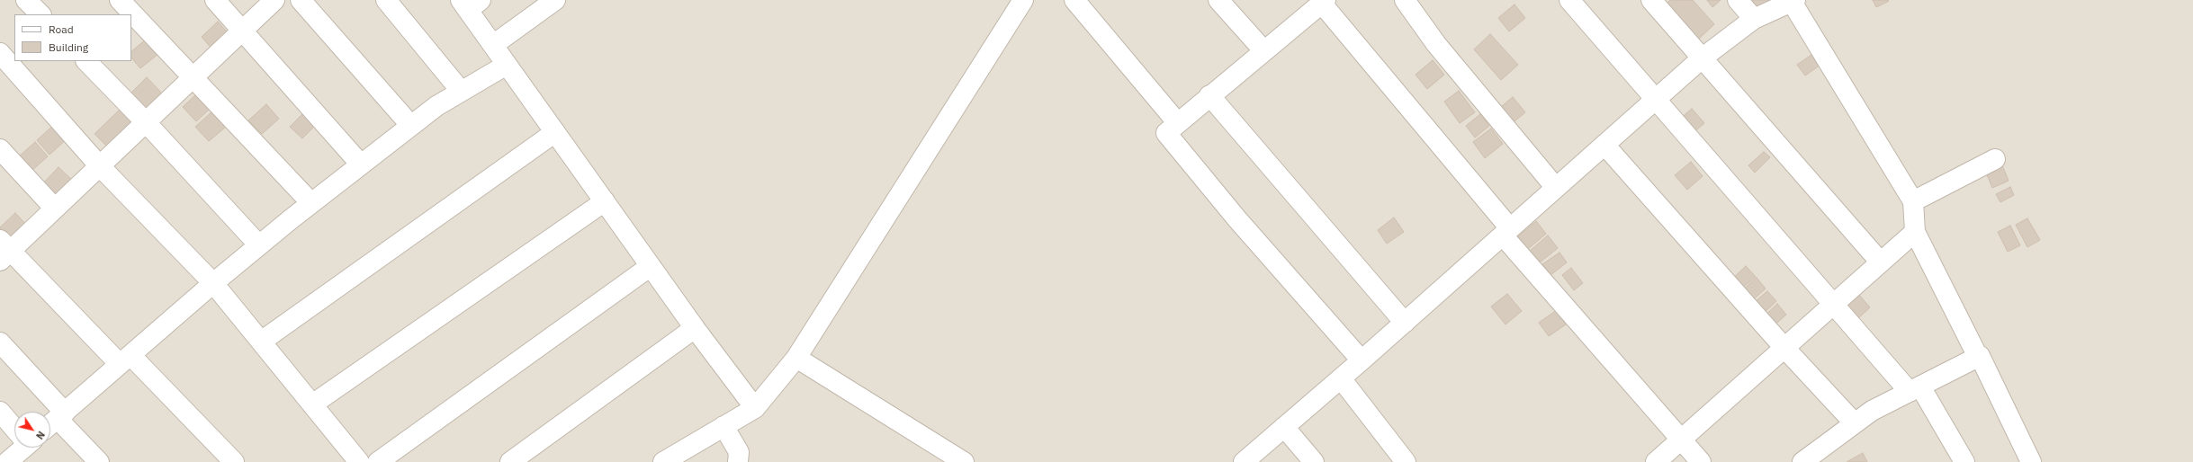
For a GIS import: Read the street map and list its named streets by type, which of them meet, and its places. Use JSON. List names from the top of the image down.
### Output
{
  "legend": ["Road", "Building"],
  "north": "bottom right"
}
